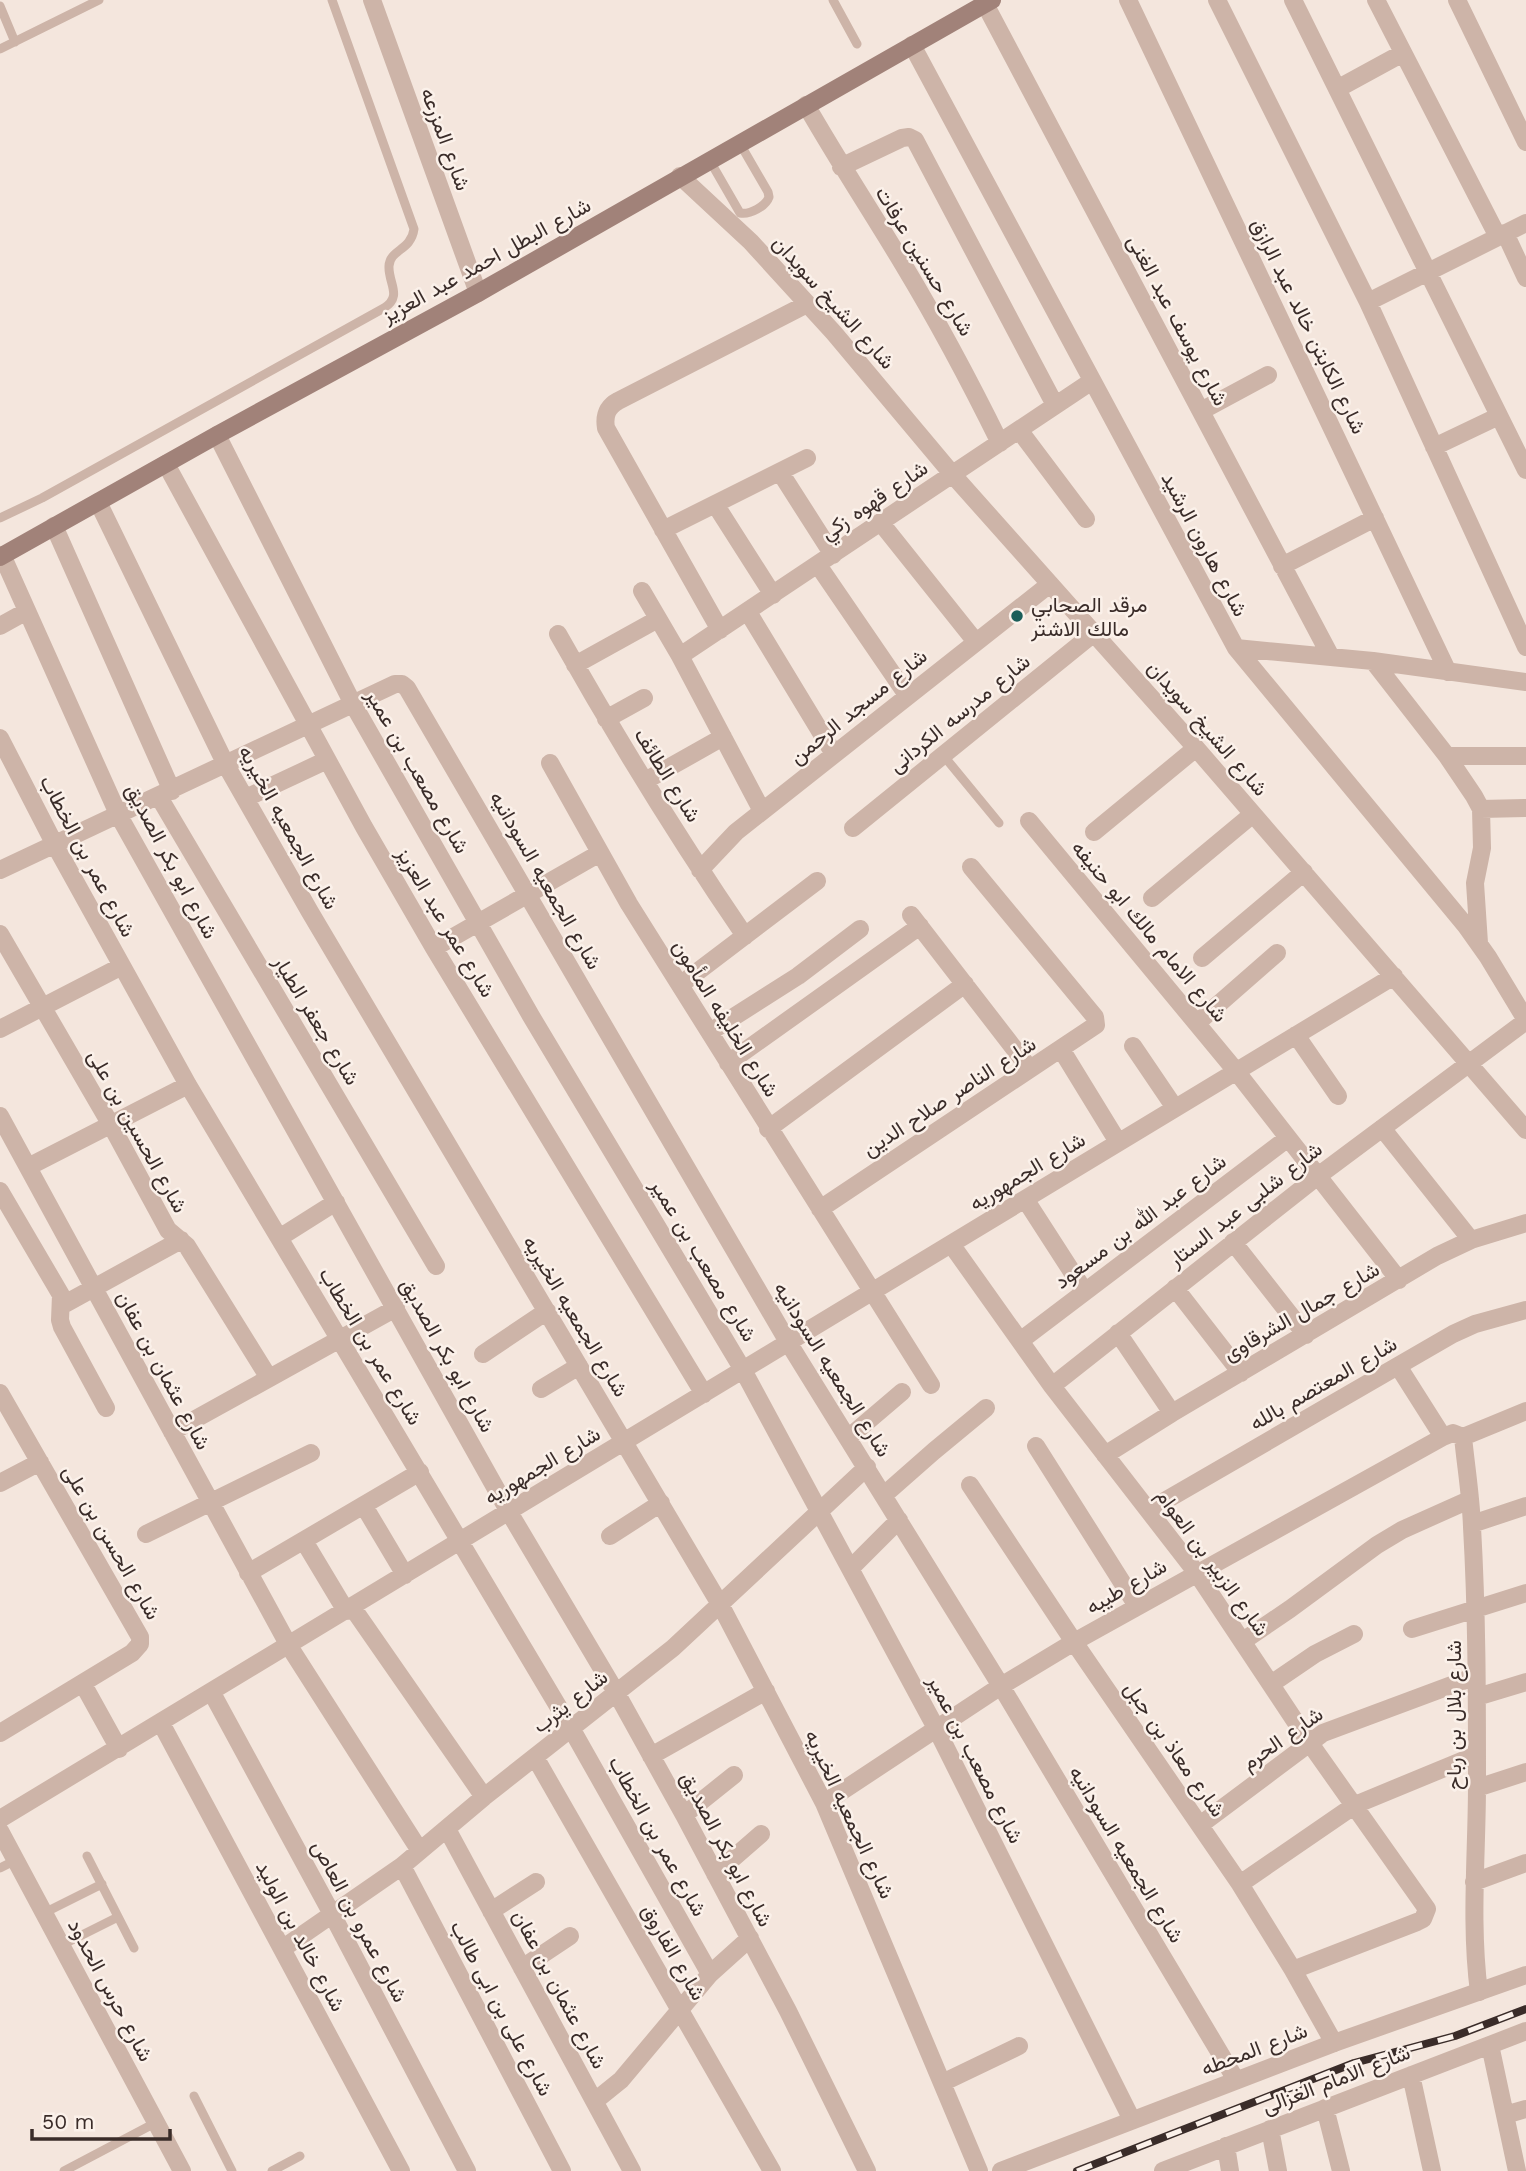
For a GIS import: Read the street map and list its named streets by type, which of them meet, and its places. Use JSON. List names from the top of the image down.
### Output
{
  "streets": {
    "main road": ["شارع البطل احمد عبد العزيز"],
    "street": [
      "شارع المزرعه",
      "شارع حسنين عرفات",
      "شارع الشيخ سويدان",
      "شارع يوسف عبد الغنى",
      "شارع الكابتن خالد عبد الرازق",
      "شارع قهوه زكي",
      "شارع هارون الرشيد",
      "شارع مسجد الرحمن",
      "شارع مدرسه الكردانى",
      "شارع مصعب بن عمير",
      "شارع الطائف",
      "شارع الجمعيه الخيريه",
      "شارع عمر بن الخطاب",
      "شارع ابو بكر الصديق",
      "شارع الجمعيه السودانيه",
      "شارع عمر عبد العزيز",
      "شارع الامام مالك ابو حنيفه",
      "شارع الخليفه المأمون",
      "شارع جعفر الطيار",
      "شارع الناصر صلاح الدين",
      "شارع الحسين بن على",
      "شارع الجمهوريه",
      "شارع شلبى عبد الستار",
      "شارع عبد الله بن مسعود",
      "شارع جمال الشرقاوى",
      "شارع عثمان بن عفان",
      "شارع المعتصم بالله",
      "شارع الحسن بن على",
      "شارع الزبير بن العوام",
      "شارع طيبه",
      "شارع يثرب",
      "شارع بلال بن رباح",
      "شارع الحرم",
      "شارع معاذ بن جبل",
      "شارع عمرو بن العاص",
      "شارع خالد بن الوليد",
      "شارع الفاروق",
      "شارع حرس الحدود",
      "شارع على بن ابى طالب",
      "شارع المحطه",
      "شارع الامام الغزالى"
    ]
  },
  "crossings": [
    ["شارع المزرعه", "شارع البطل احمد عبد العزيز"],
    ["شارع البطل احمد عبد العزيز", "شارع حسنين عرفات"],
    ["شارع البطل احمد عبد العزيز", "شارع الشيخ سويدان"],
    ["شارع البطل احمد عبد العزيز", "شارع يوسف عبد الغنى"],
    ["شارع البطل احمد عبد العزيز", "شارع هارون الرشيد"],
    ["شارع البطل احمد عبد العزيز", "شارع مصعب بن عمير"],
    ["شارع البطل احمد عبد العزيز", "شارع الجمعيه الخيريه"],
    ["شارع البطل احمد عبد العزيز", "شارع ابو بكر الصديق"],
    ["شارع البطل احمد عبد العزيز", "شارع عمر عبد العزيز"],
    ["شارع البطل احمد عبد العزيز", "شارع جعفر الطيار"],
    ["شارع حسنين عرفات", "شارع قهوه زكي"],
    ["شارع الشيخ سويدان", "شارع قهوه زكي"],
    ["شارع الشيخ سويدان", "شارع مسجد الرحمن"],
    ["شارع الشيخ سويدان", "شارع مدرسه الكردانى"],
    ["شارع الشيخ سويدان", "شارع الجمهوريه"],
    ["شارع الشيخ سويدان", "شارع شلبى عبد الستار"],
    ["شارع قهوه زكي", "شارع هارون الرشيد"],
    ["شارع هارون الرشيد", "شارع شلبى عبد الستار"],
    ["شارع مسجد الرحمن", "شارع الطائف"],
    ["شارع مصعب بن عمير", "شارع الجمعيه السودانيه"],
    ["شارع مصعب بن عمير", "شارع الجمهوريه"],
    ["شارع مصعب بن عمير", "شارع طيبه"],
    ["شارع مصعب بن عمير", "شارع يثرب"],
    ["شارع مصعب بن عمير", "شارع المحطه"],
    ["شارع الجمعيه الخيريه", "شارع الجمهوريه"],
    ["شارع الجمعيه الخيريه", "شارع طيبه"],
    ["شارع الجمعيه الخيريه", "شارع يثرب"],
    ["شارع عمر بن الخطاب", "شارع الجمهوريه"],
    ["شارع عمر بن الخطاب", "شارع يثرب"],
    ["شارع ابو بكر الصديق", "شارع الجمهوريه"],
    ["شارع ابو بكر الصديق", "شارع يثرب"],
    ["شارع الجمعيه السودانيه", "شارع الجمهوريه"],
    ["شارع الجمعيه السودانيه", "شارع طيبه"],
    ["شارع الجمعيه السودانيه", "شارع يثرب"],
    ["شارع الجمعيه السودانيه", "شارع المحطه"],
    ["شارع عمر عبد العزيز", "شارع الجمهوريه"],
    ["شارع الامام مالك ابو حنيفه", "شارع الجمهوريه"],
    ["شارع الامام مالك ابو حنيفه", "شارع شلبى عبد الستار"],
    ["شارع الامام مالك ابو حنيفه", "شارع عبد الله بن مسعود"],
    ["شارع الامام مالك ابو حنيفه", "شارع جمال الشرقاوى"],
    ["شارع الخليفه المأمون", "شارع الناصر صلاح الدين"],
    ["شارع الخليفه المأمون", "شارع الجمهوريه"],
    ["شارع الجمهوريه", "شارع عثمان بن عفان"],
    ["شارع الجمهوريه", "شارع الزبير بن العوام"],
    ["شارع الجمهوريه", "شارع عمرو بن العاص"],
    ["شارع الجمهوريه", "شارع خالد بن الوليد"],
    ["شارع شلبى عبد الستار", "شارع الزبير بن العوام"],
    ["شارع عبد الله بن مسعود", "شارع الزبير بن العوام"],
    ["شارع جمال الشرقاوى", "شارع الزبير بن العوام"],
    ["شارع عثمان بن عفان", "شارع يثرب"],
    ["شارع المعتصم بالله", "شارع الزبير بن العوام"],
    ["شارع الزبير بن العوام", "شارع طيبه"],
    ["شارع الزبير بن العوام", "شارع الحرم"],
    ["شارع الزبير بن العوام", "شارع معاذ بن جبل"],
    ["شارع طيبه", "شارع بلال بن رباح"],
    ["شارع طيبه", "شارع معاذ بن جبل"],
    ["شارع يثرب", "شارع عمرو بن العاص"],
    ["شارع يثرب", "شارع خالد بن الوليد"],
    ["شارع يثرب", "شارع الفاروق"],
    ["شارع يثرب", "شارع على بن ابى طالب"],
    ["شارع بلال بن رباح", "شارع الحرم"],
    ["شارع بلال بن رباح", "شارع المحطه"],
    ["شارع الحرم", "شارع معاذ بن جبل"],
    ["شارع معاذ بن جبل", "شارع المحطه"]
  ],
  "places": ["مرقد الصحابي مالك الاشتر"],
  "scale_bar": "50 m"
}
